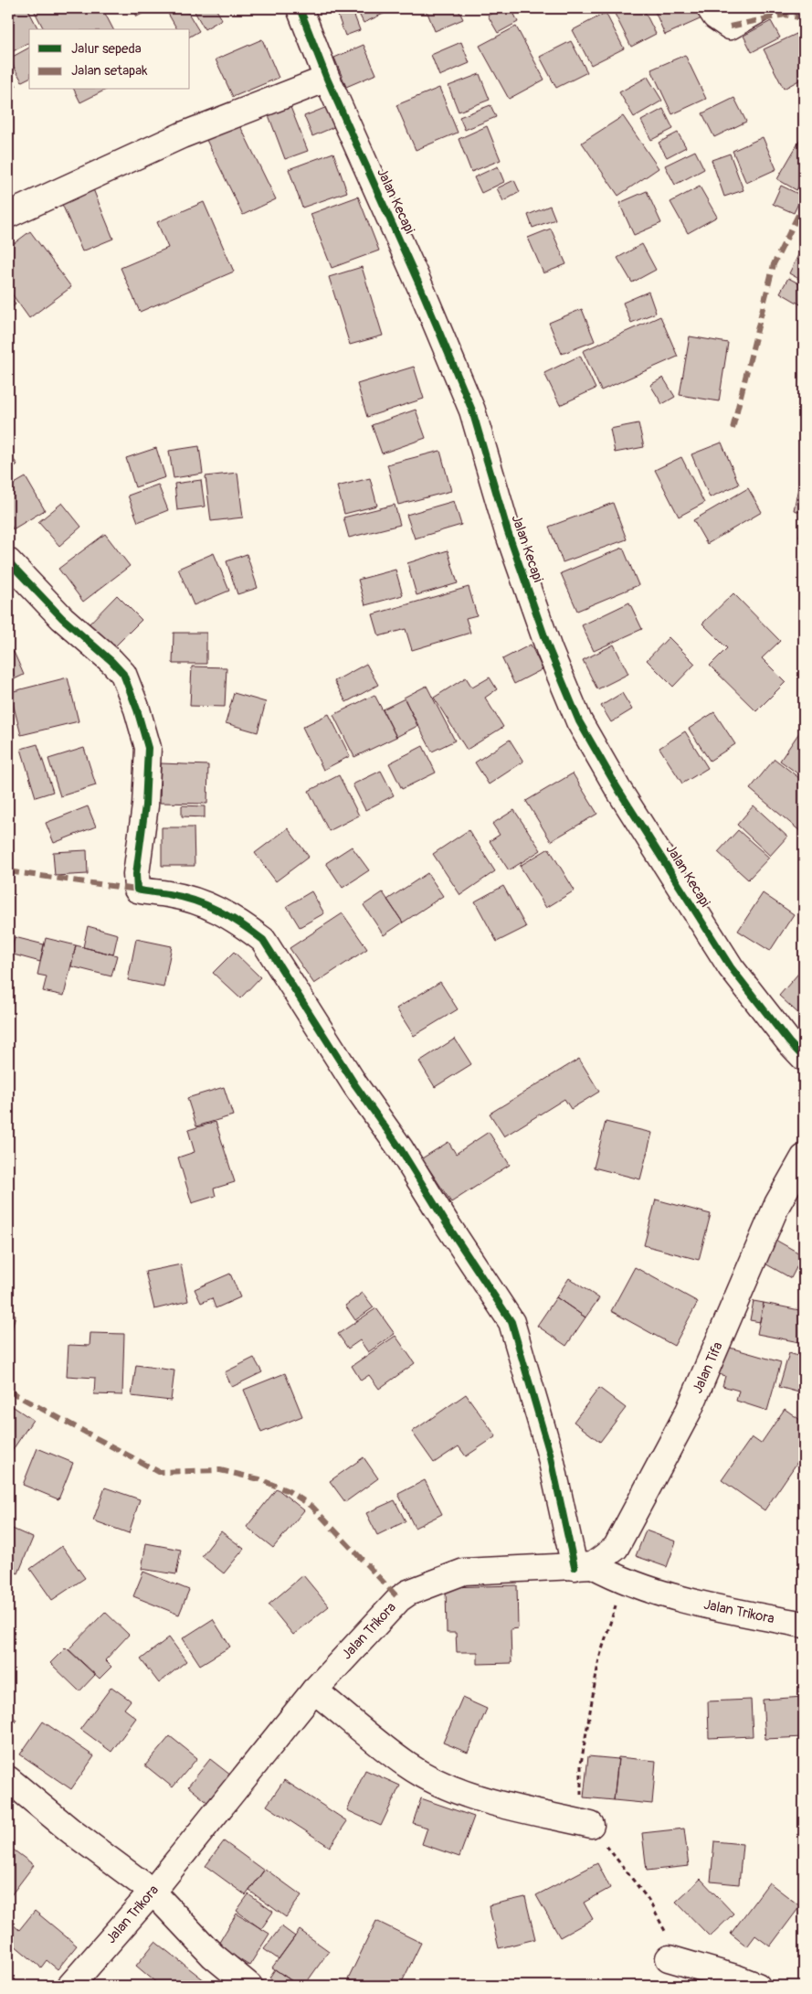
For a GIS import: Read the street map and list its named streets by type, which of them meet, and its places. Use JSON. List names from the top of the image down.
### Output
{
  "streets": {
    "street": ["Jalan Kecapi", "Jalan Tifa", "Jalan Trikora"]
  },
  "crossings": [
    ["Jalan Tifa", "Jalan Trikora"]
  ],
  "legend": ["Jalur sepeda", "Jalan setapak"]
}
